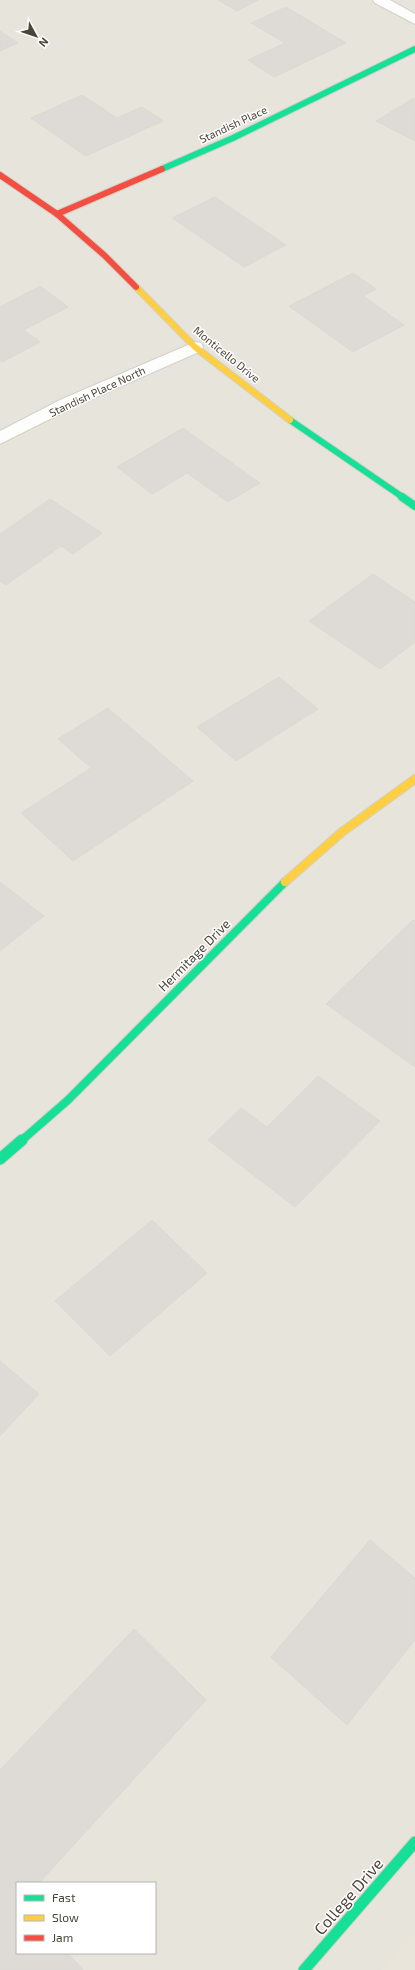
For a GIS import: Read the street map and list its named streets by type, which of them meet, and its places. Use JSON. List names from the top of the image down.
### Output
{
  "streets": {
    "street": [
      "Standish Place",
      "Monticello Drive",
      "Standish Place North",
      "Hermitage Drive",
      "College Drive"
    ]
  },
  "crossings": [
    ["Standish Place", "Monticello Drive"],
    ["Monticello Drive", "Standish Place North"]
  ],
  "legend": ["Fast", "Slow", "Jam"],
  "north": "bottom right"
}
